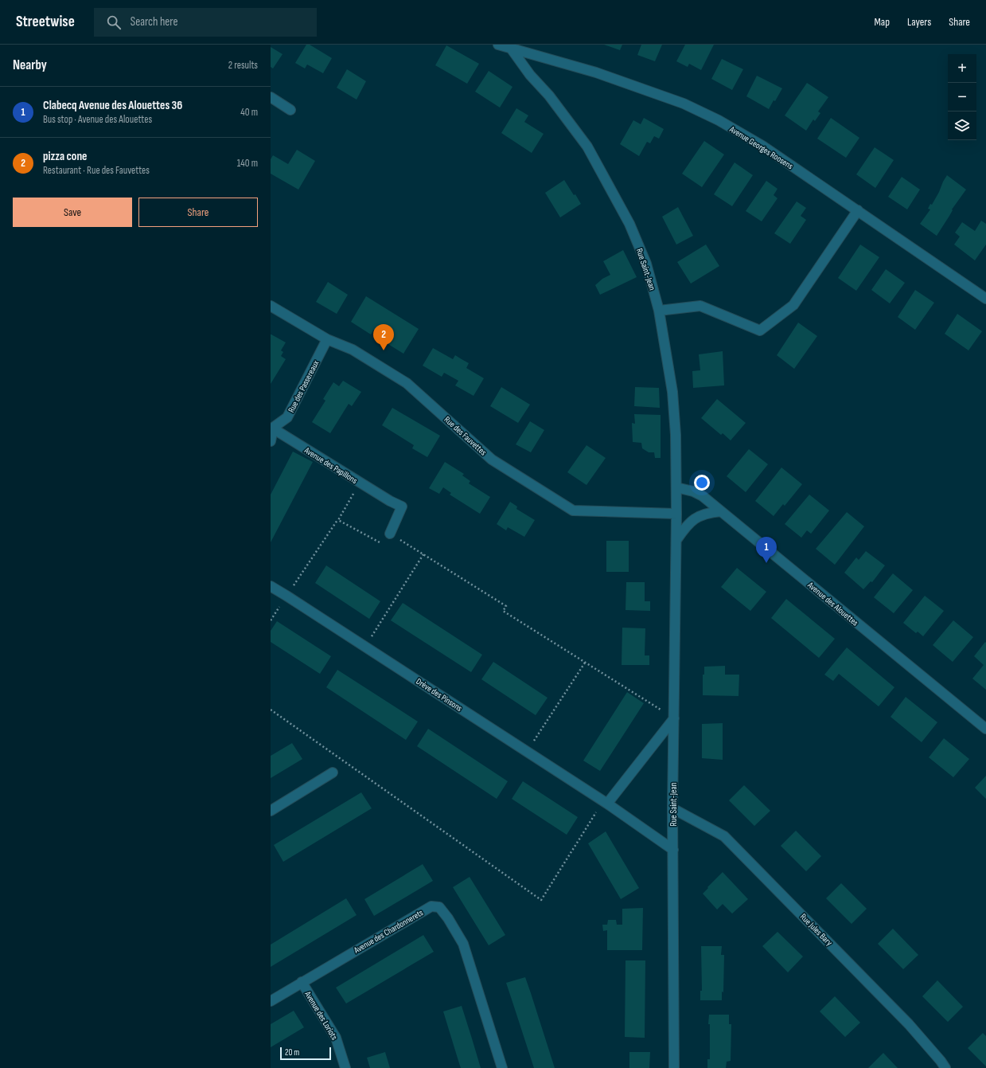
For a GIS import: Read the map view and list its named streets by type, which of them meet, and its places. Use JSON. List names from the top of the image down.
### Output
{
  "streets": {
    "street": [
      "Avenue Georges Roosens",
      "Rue Saint-Jean",
      "Rue des Passereaux",
      "Rue des Fauvettes",
      "Avenue des Papillons",
      "Avenue des Alouettes",
      "Drève des Pinsons",
      "Rue Jules Bary",
      "Avenue des Chardonnerets",
      "Avenue des Loriots"
    ]
  },
  "crossings": [
    ["Avenue Georges Roosens", "Rue Saint-Jean"],
    ["Rue Saint-Jean", "Rue des Fauvettes"],
    ["Rue Saint-Jean", "Avenue des Alouettes"],
    ["Rue Saint-Jean", "Drève des Pinsons"],
    ["Rue Saint-Jean", "Rue Jules Bary"],
    ["Rue des Passereaux", "Rue des Fauvettes"],
    ["Rue des Passereaux", "Avenue des Papillons"],
    ["Avenue des Chardonnerets", "Avenue des Loriots"]
  ],
  "scale_bar": "20 m",
  "page": {
    "header": "Streetwise",
    "search": "Search here",
    "nav": ["Map", "Layers", "Share"],
    "heading": ["Nearby", "2 results"],
    "map_buttons": ["+", "−"],
    "list": [
      {
        "mark": "1",
        "name": "Clabecq Avenue des Alouettes 36",
        "note": "Bus stop · Avenue des Alouettes",
        "value": "40 m"
      },
      {
        "mark": "2",
        "name": "pizza cone",
        "note": "Restaurant · Rue des Fauvettes",
        "value": "140 m"
      }
    ],
    "buttons": ["Save", "Share"],
    "pins": ["2", "1"],
    "scale": "20 m"
  }
}
